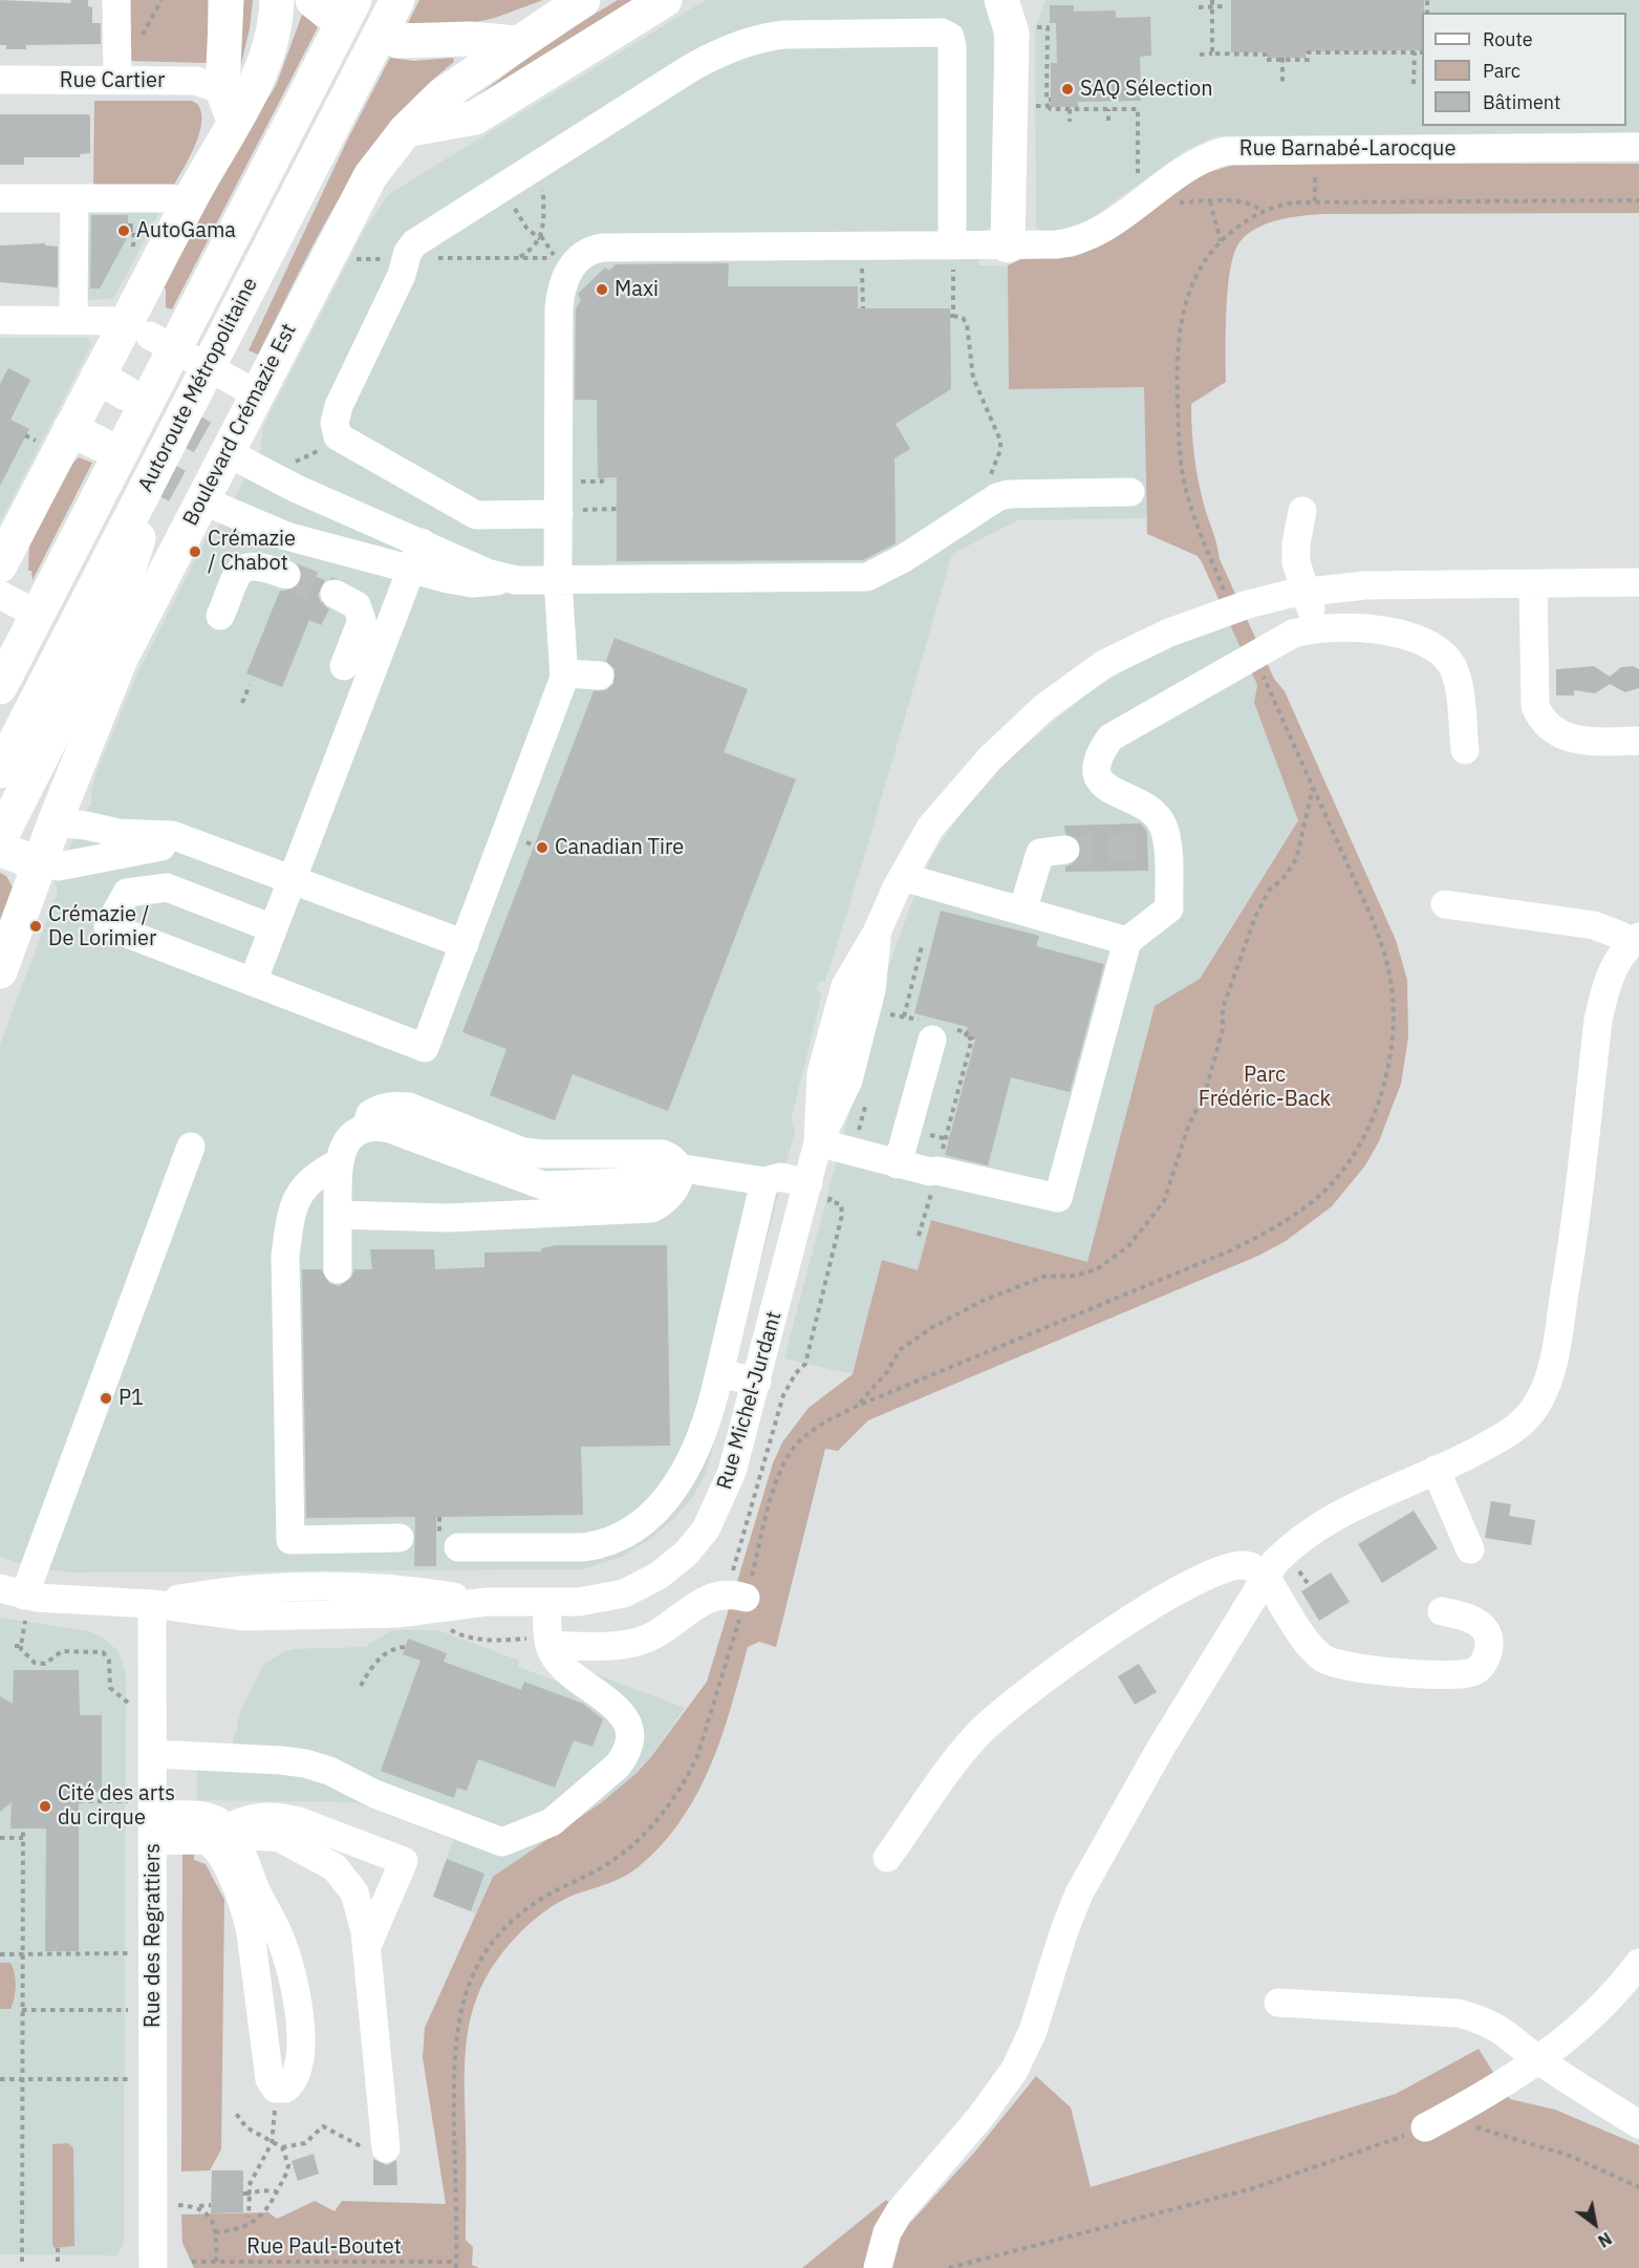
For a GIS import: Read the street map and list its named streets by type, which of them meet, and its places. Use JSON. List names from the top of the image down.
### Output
{
  "streets": {
    "main road": ["Autoroute Métropolitaine", "Boulevard Crémazie Est"],
    "street": [
      "Rue Cartier",
      "Rue Barnabé-Larocque",
      "Rue Michel-Jurdant",
      "Rue des Regrattiers"
    ],
    "path": ["Rue Paul-Boutet"]
  },
  "crossings": [
    ["Rue Michel-Jurdant", "Rue des Regrattiers"]
  ],
  "parks": ["Parc Frédéric-Back"],
  "places": [
    "SAQ Sélection",
    "AutoGama",
    "Maxi",
    "Crémazie / Chabot",
    "Canadian Tire",
    "Crémazie / De Lorimier",
    "P1",
    "Cité des arts du cirque"
  ],
  "legend": ["Route", "Parc", "Bâtiment"],
  "north": "bottom right"
}
